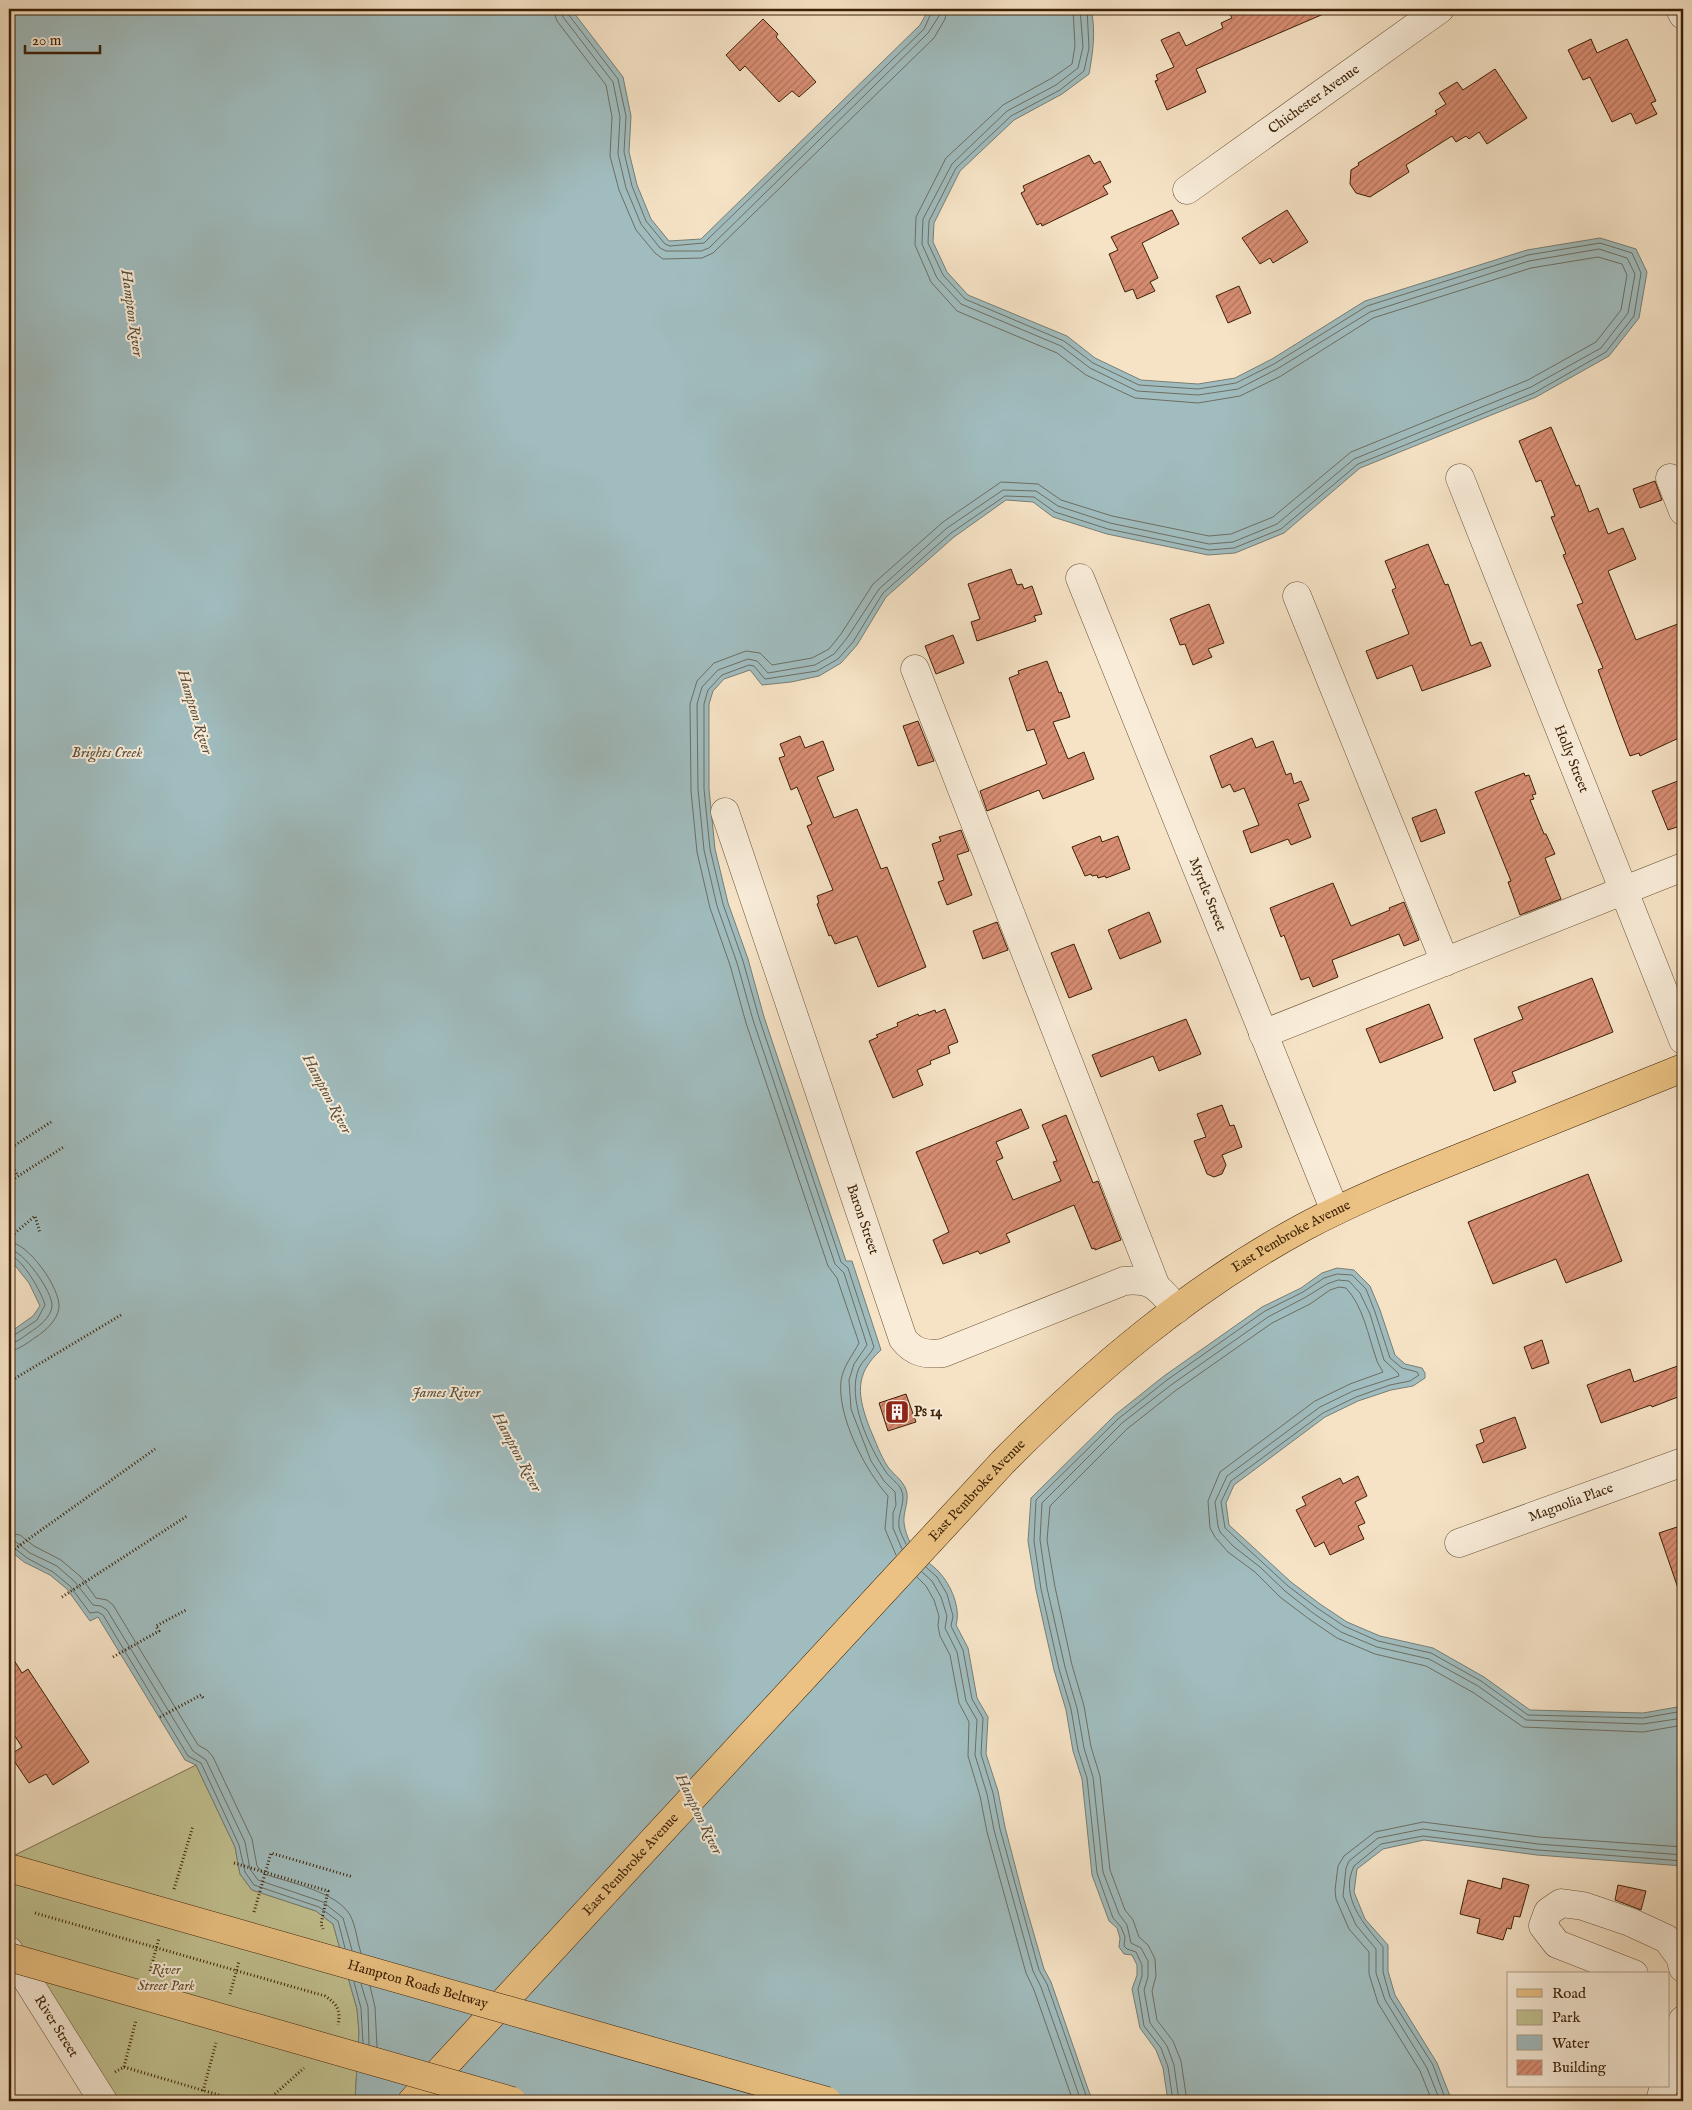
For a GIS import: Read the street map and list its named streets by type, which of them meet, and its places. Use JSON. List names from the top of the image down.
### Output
{
  "streets": {
    "main road": ["East Pembroke Avenue", "Hampton Roads Beltway"],
    "street": [
      "Chichester Avenue",
      "Holly Street",
      "Myrtle Street",
      "Baron Street",
      "Magnolia Place",
      "River Street"
    ]
  },
  "crossings": [
    ["Myrtle Street", "East Pembroke Avenue"]
  ],
  "water": ["Hampton River", "Brights Creek", "James River"],
  "parks": ["River Street Park"],
  "places": {
    "building": ["Ps 14"]
  },
  "legend": [
    "Road",
    "Park",
    "Water",
    "Building"
  ],
  "scale_bar": "20 m"
}
